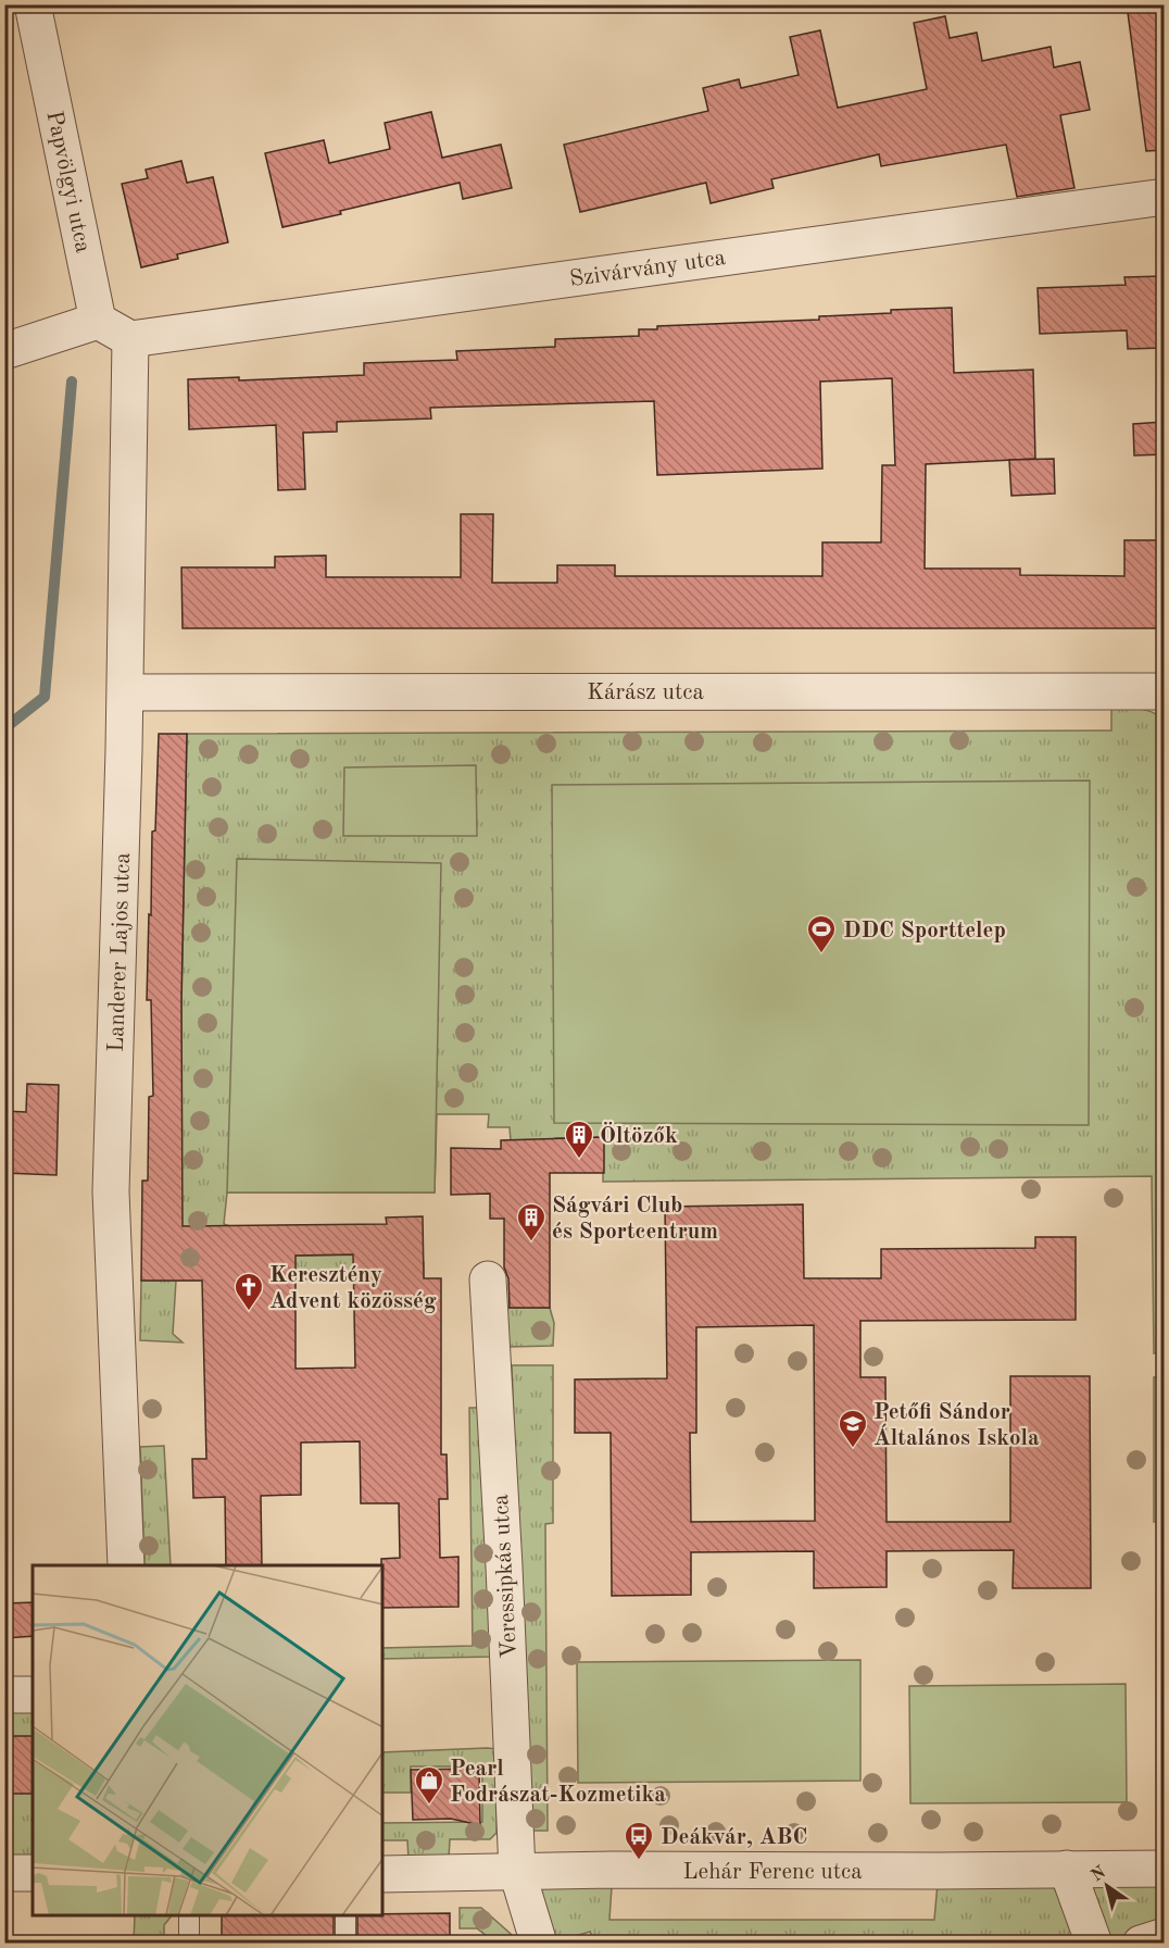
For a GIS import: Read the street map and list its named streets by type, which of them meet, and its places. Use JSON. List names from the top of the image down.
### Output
{
  "streets": {
    "street": [
      "Papvölgyi utca",
      "Szivárvány utca",
      "Kárász utca",
      "Landerer Lajos utca",
      "Veressipkás utca",
      "Lehár Ferenc utca"
    ]
  },
  "crossings": [
    ["Szivárvány utca", "Landerer Lajos utca"],
    ["Kárász utca", "Landerer Lajos utca"],
    ["Veressipkás utca", "Lehár Ferenc utca"]
  ],
  "places": {
    "sports": ["DDC Sporttelep"],
    "building": ["Öltözők", "Ságvári Club és Sportcentrum"],
    "church": ["Keresztény Advent közösség"],
    "school or university": ["Petőfi Sándor Általános Iskola"],
    "shop": ["Pearl Fodrászat-Kozmetika"],
    "bus stop": ["Deákvár, ABC"]
  },
  "north": "top left"
}
